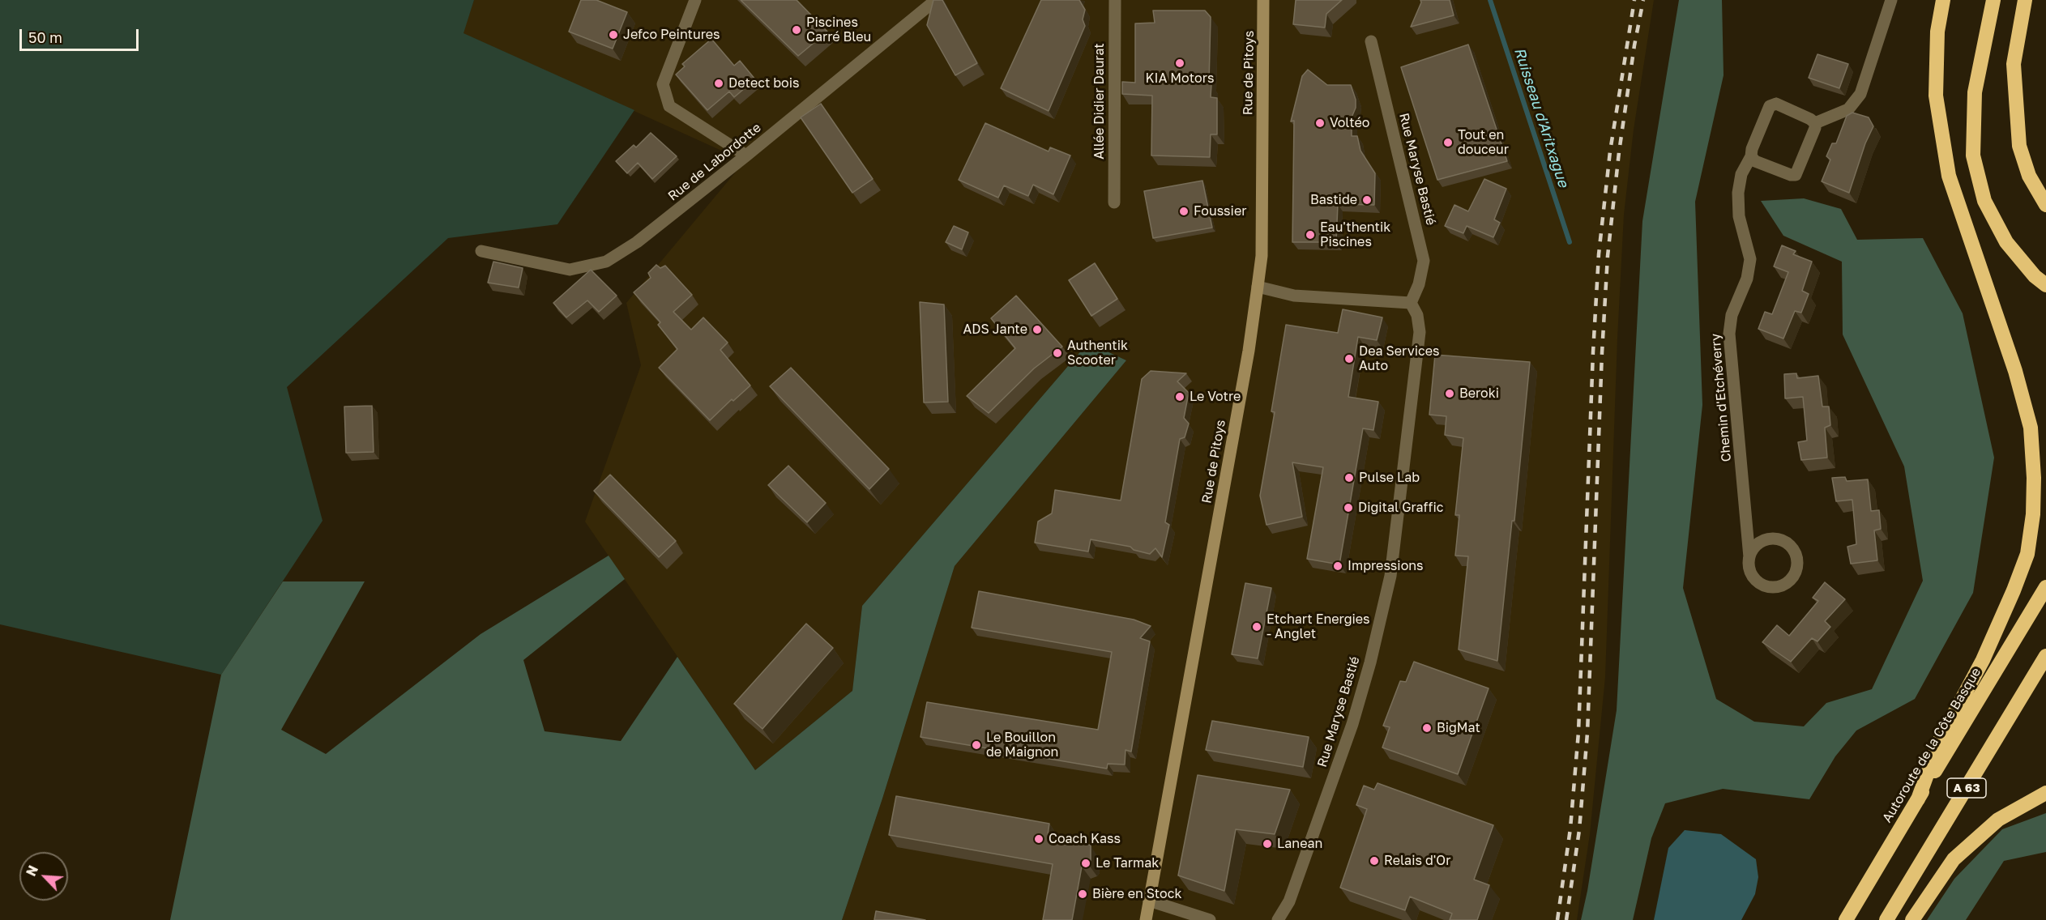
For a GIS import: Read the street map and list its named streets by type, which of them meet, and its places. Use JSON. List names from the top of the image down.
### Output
{
  "streets": {
    "highway": ["Autoroute de la Côte Basque", "A 63"],
    "street": [
      "Rue de Pitoys",
      "Allée Didier Daurat",
      "Rue de Labordotte",
      "Rue Maryse Bastié",
      "Chemin d'Etchéverry"
    ]
  },
  "water": ["Ruisseau d'Aritxague"],
  "places": [
    "Piscines Carré Bleu",
    "Jefco Peintures",
    "KIA Motors",
    "Detect bois",
    "Voltéo",
    "Tout en douceur",
    "Bastide",
    "Foussier",
    "Eau'thentik Piscines",
    "ADS Jante",
    "Authentik Scooter",
    "Dea Services Auto",
    "Beroki",
    "Le Votre",
    "Pulse Lab",
    "Digital Graffic",
    "Impressions",
    "Etchart Energies - Anglet",
    "BigMat",
    "Le Bouillon de Maignon",
    "Coach Kass",
    "Lanean",
    "Relais d'Or",
    "Le Tarmak",
    "Bière en Stock"
  ],
  "scale_bar": "50 m",
  "north": "top left"
}
